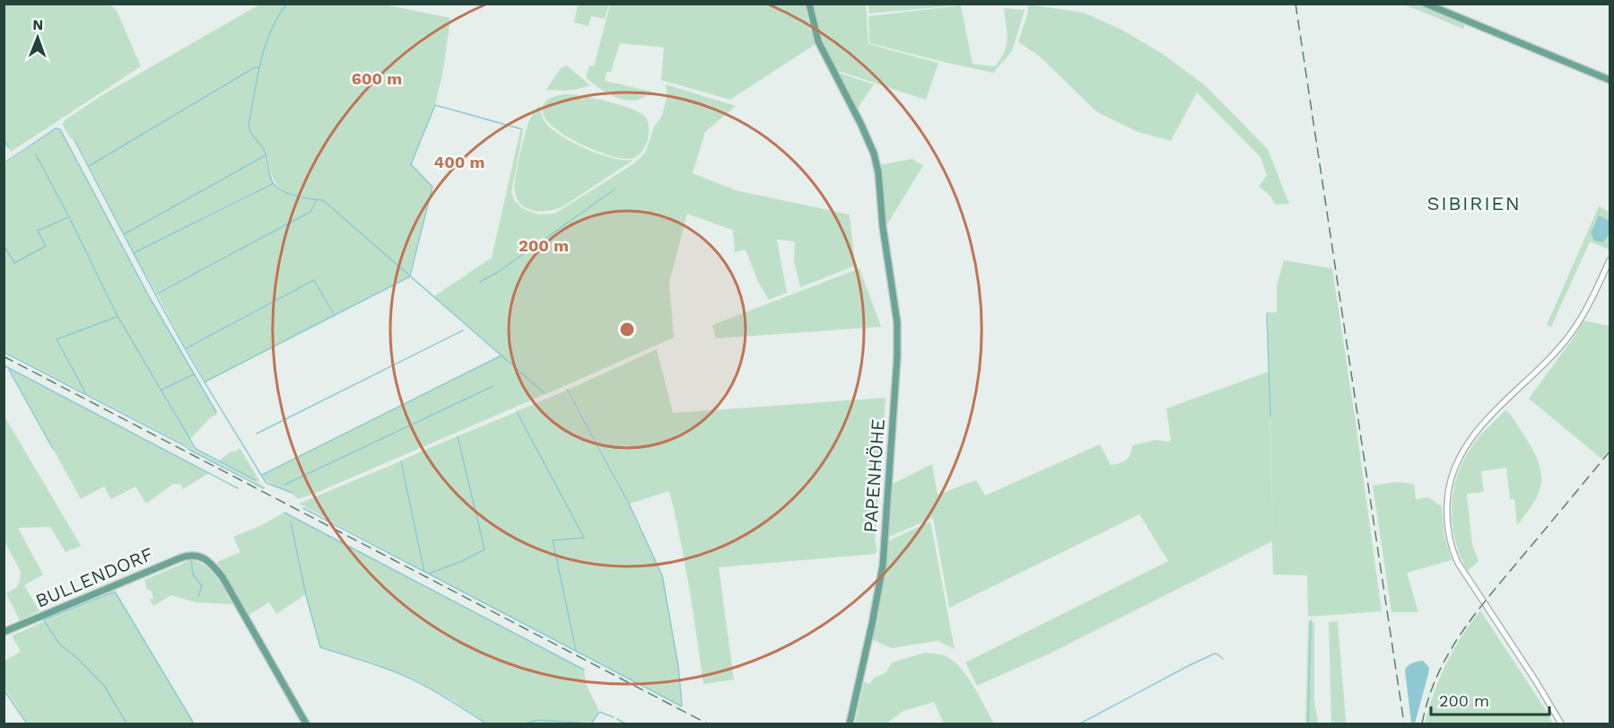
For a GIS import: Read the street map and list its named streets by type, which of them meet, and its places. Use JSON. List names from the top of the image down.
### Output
{
  "streets": {
    "main road": ["PAPENHÖHE", "BULLENDORF"]
  },
  "districts": ["SIBIRIEN"],
  "scale_bar": "200 m",
  "north": "top",
  "rings": ["600 m", "400 m", "200 m"]
}
